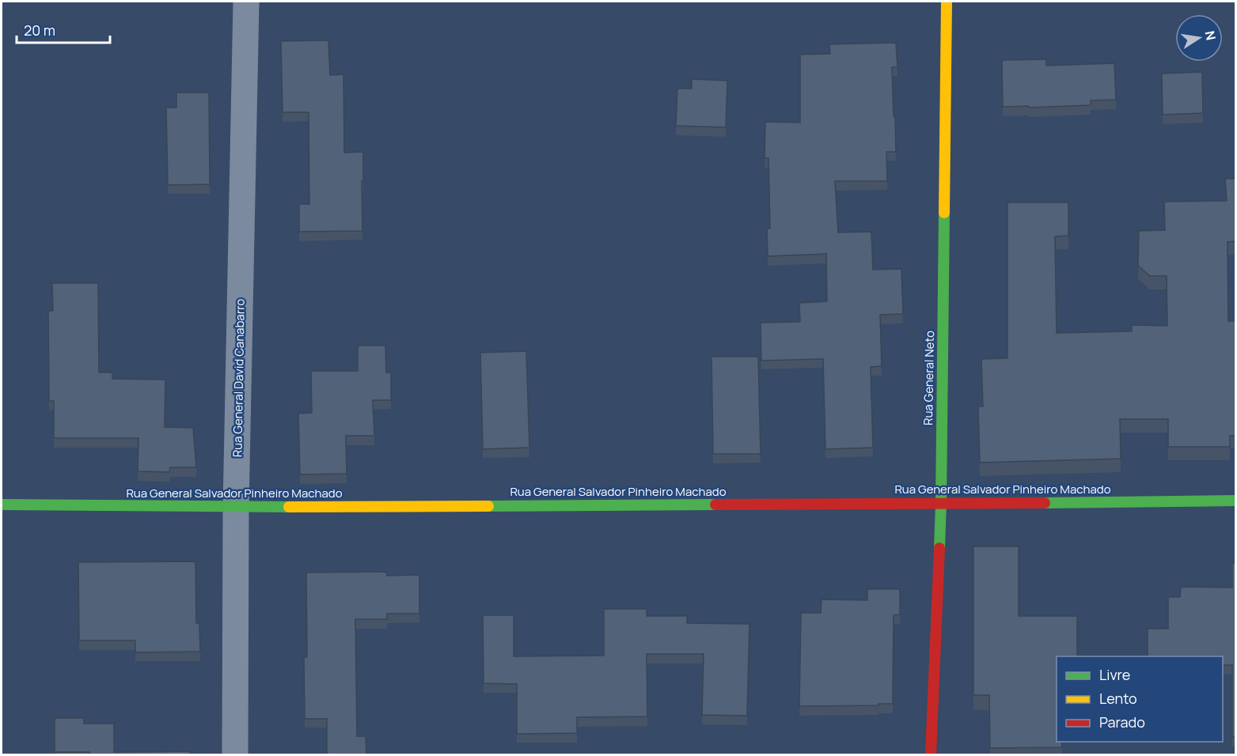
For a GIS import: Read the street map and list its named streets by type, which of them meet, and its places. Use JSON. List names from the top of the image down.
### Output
{
  "streets": {
    "street": ["Rua General David Canabarro", "Rua General Neto", "Rua General Salvador Pinheiro Machado"]
  },
  "crossings": [
    ["Rua General David Canabarro", "Rua General Salvador Pinheiro Machado"],
    ["Rua General Neto", "Rua General Salvador Pinheiro Machado"]
  ],
  "legend": ["Livre", "Lento", "Parado"],
  "scale_bar": "20 m",
  "north": "right"
}
